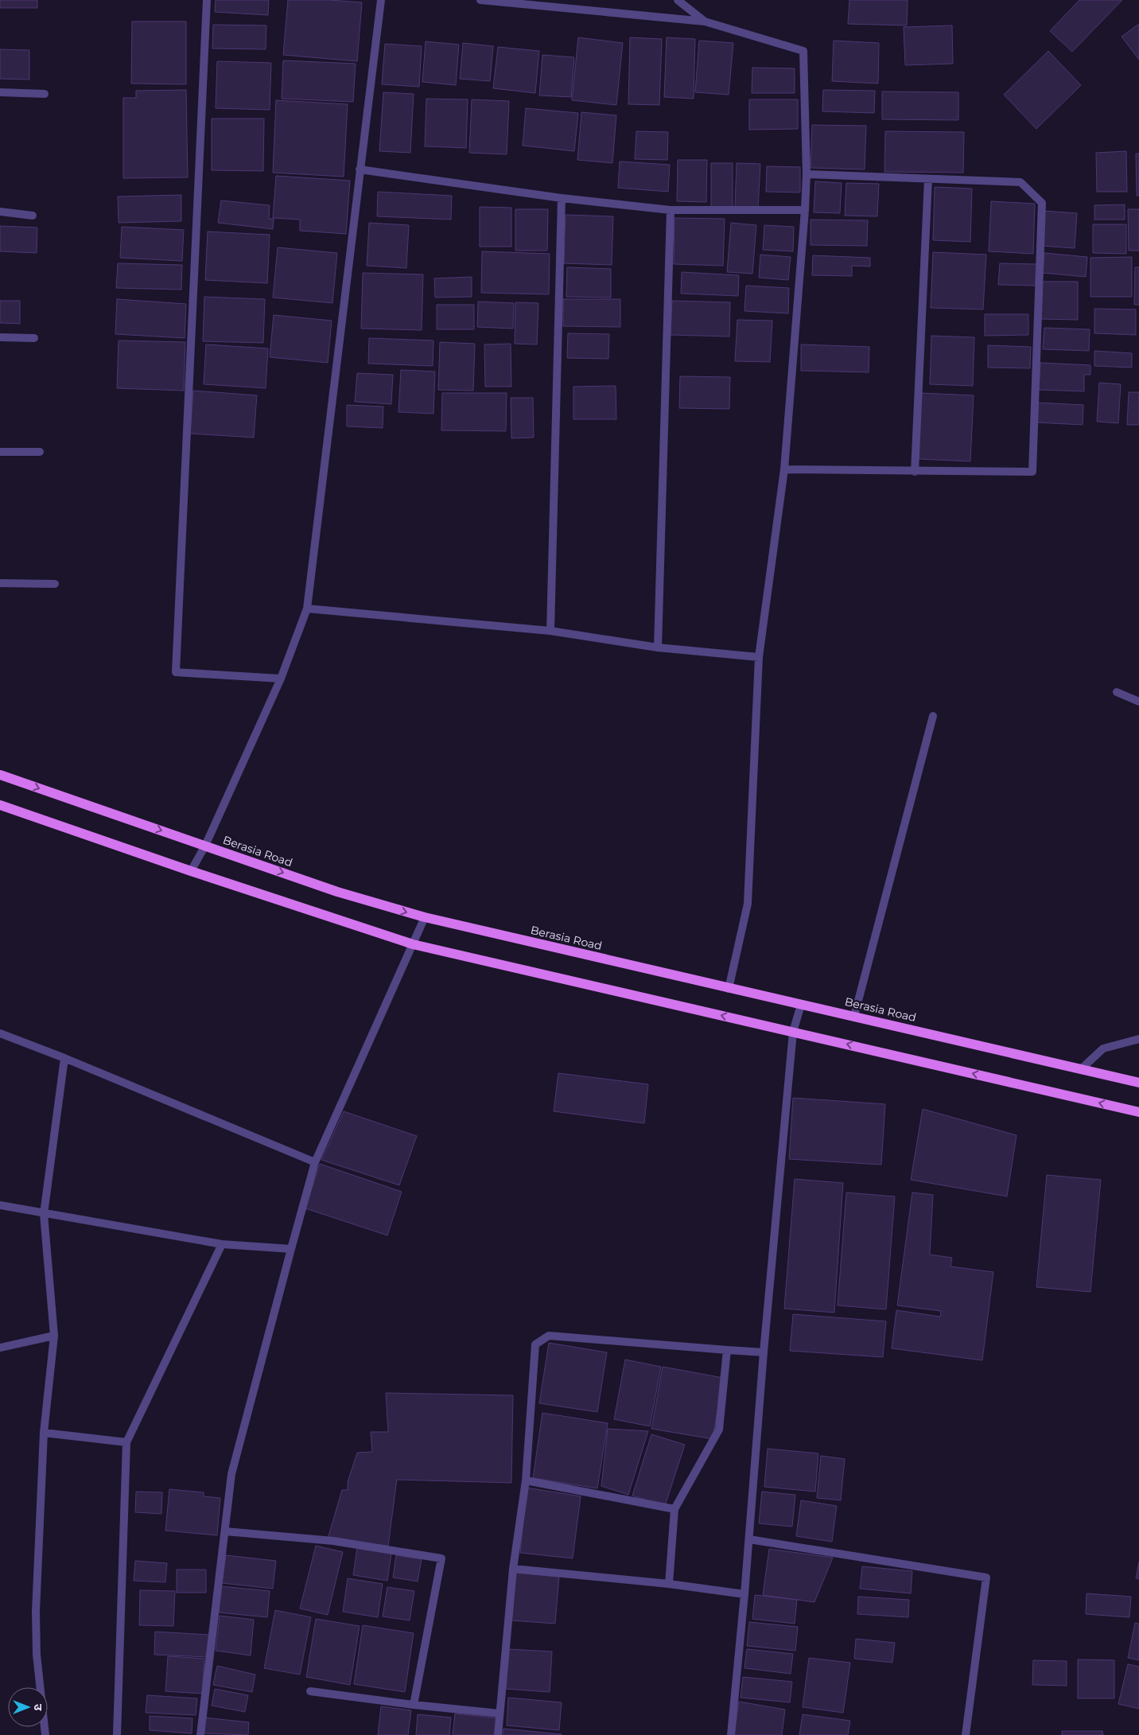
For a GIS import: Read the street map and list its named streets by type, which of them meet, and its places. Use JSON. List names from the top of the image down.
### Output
{
  "streets": {
    "main road": ["Berasia Road"]
  },
  "north": "right"
}
